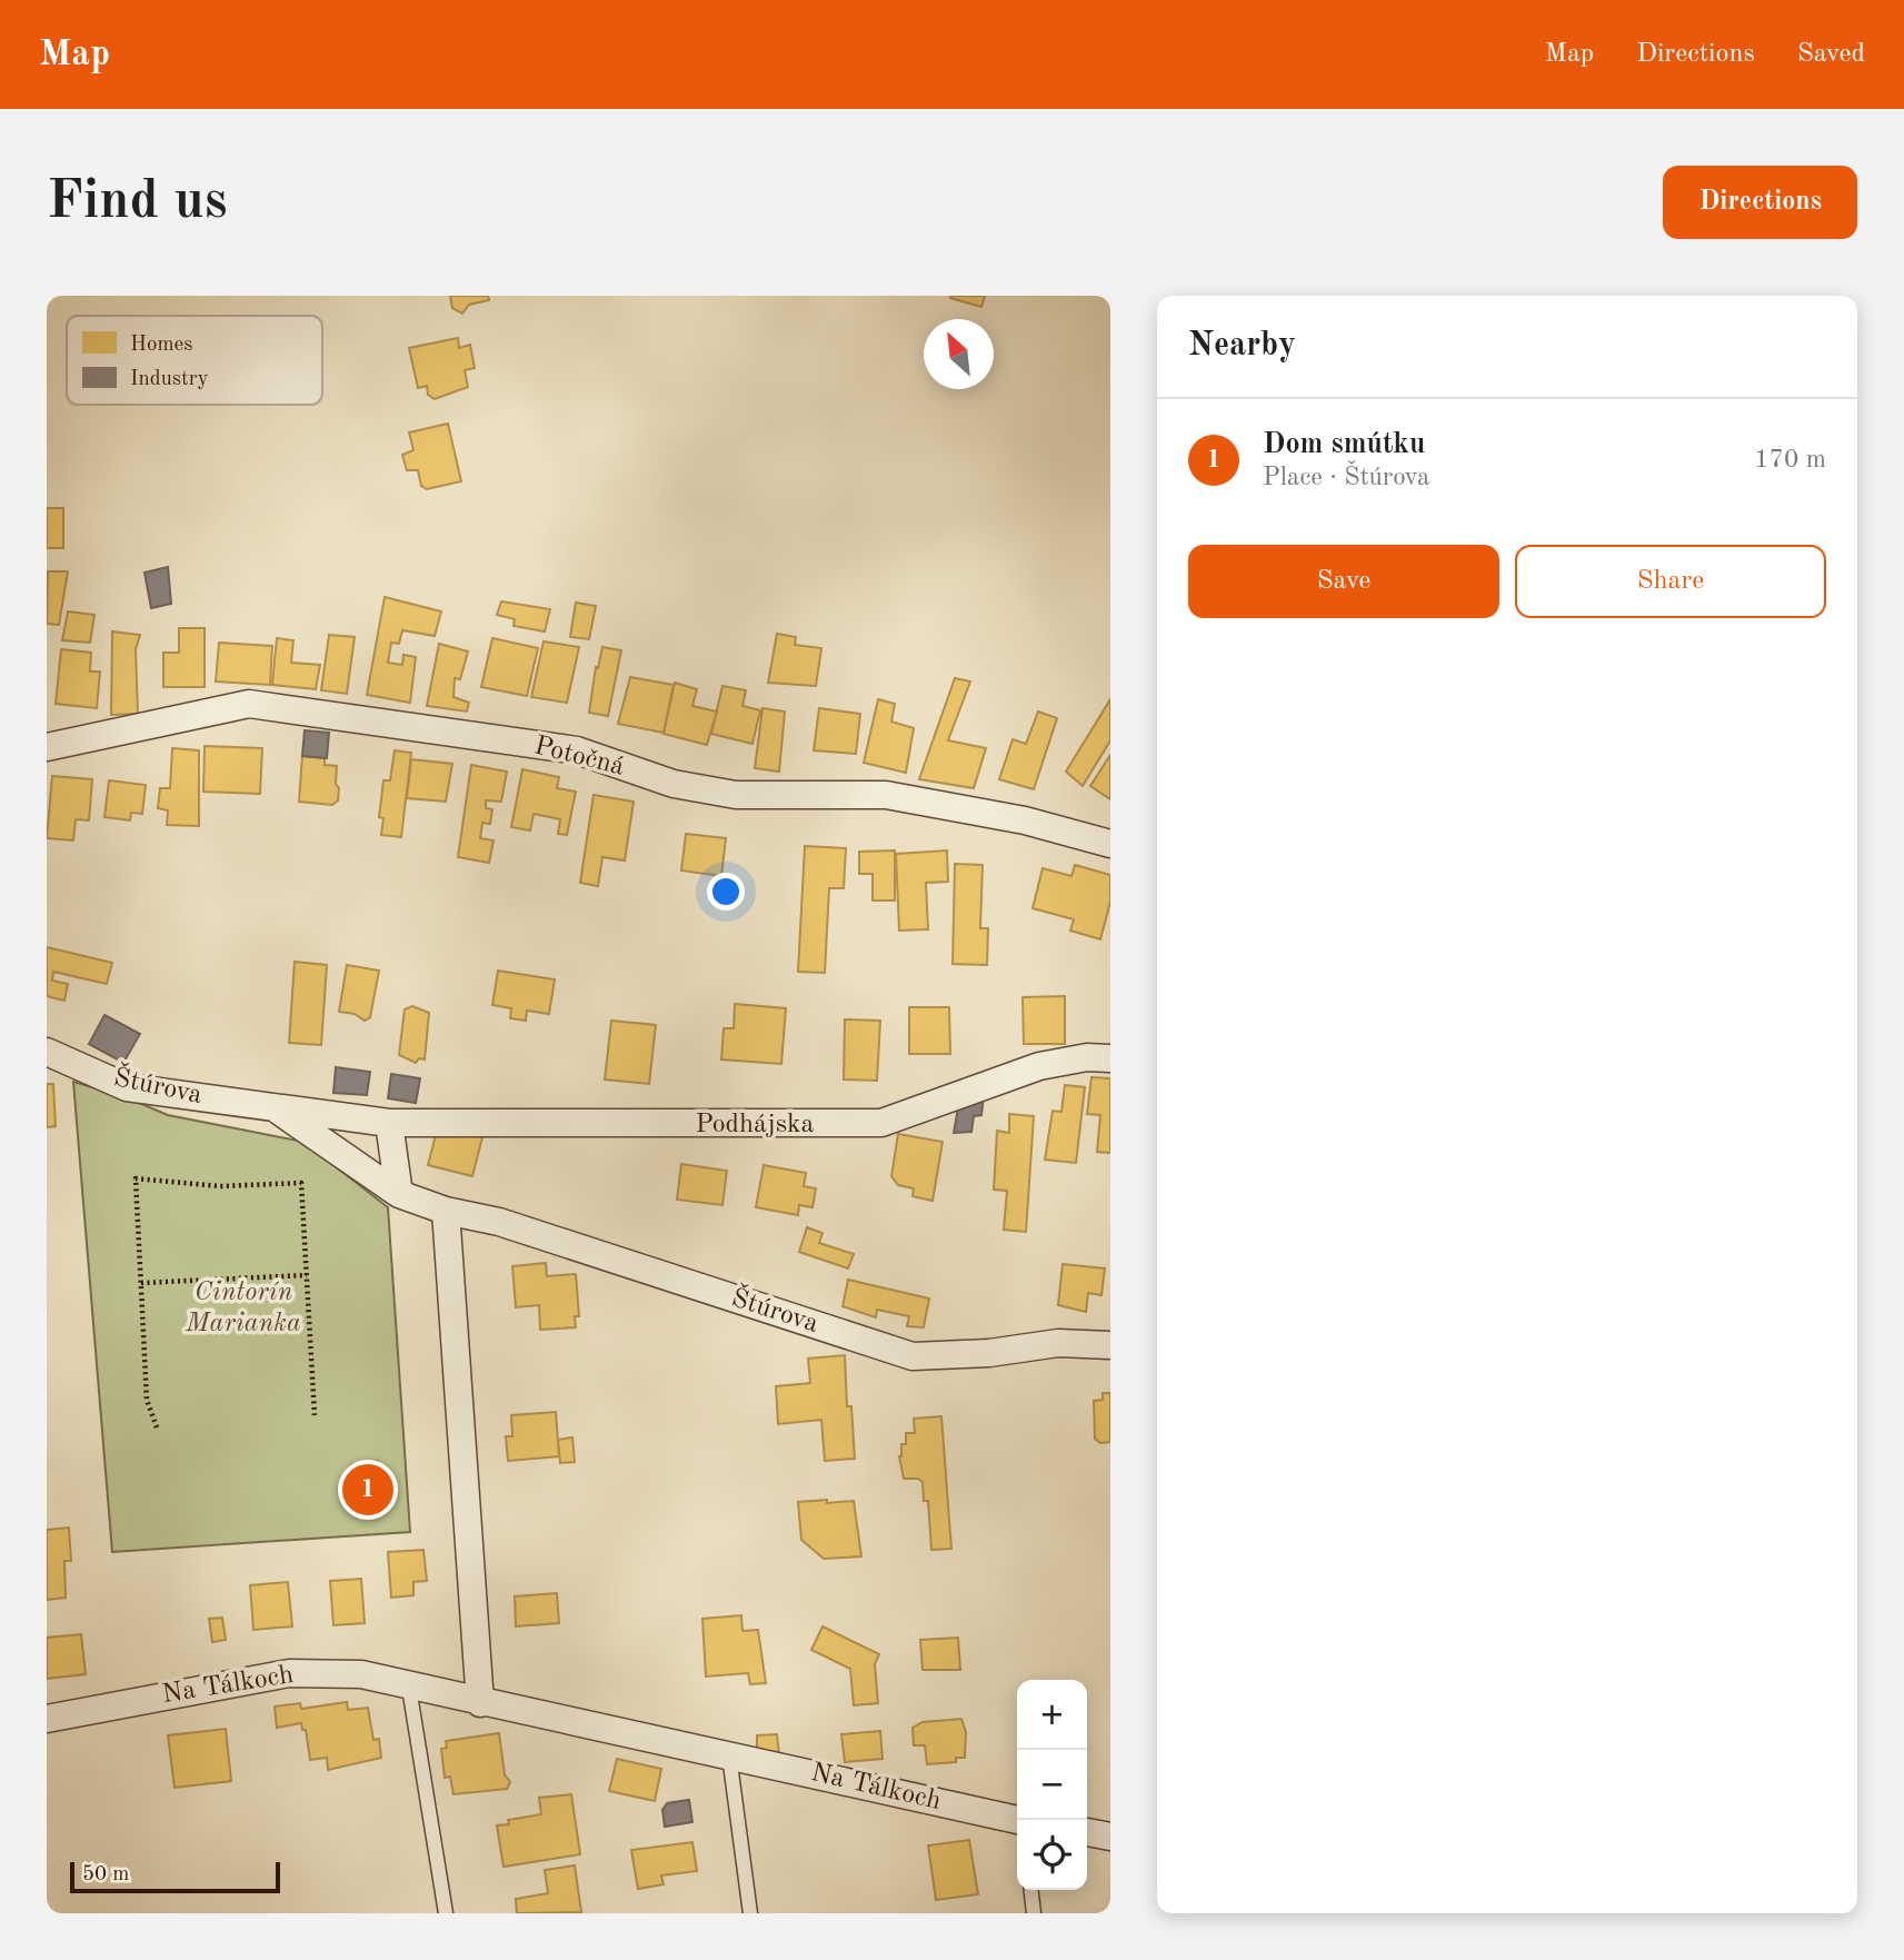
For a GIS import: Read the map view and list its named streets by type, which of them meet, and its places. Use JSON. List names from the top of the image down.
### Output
{
  "streets": {
    "street": [
      "Potočná",
      "Štúrova",
      "Podhájska",
      "Na Tálkoch"
    ]
  },
  "crossings": [
    ["Štúrova", "Podhájska"]
  ],
  "parks": ["Cintorín Marianka"],
  "legend": ["Homes", "Industry"],
  "scale_bar": "50 m",
  "north": "top left",
  "page": {
    "header": "Map",
    "nav": ["Map", "Directions", "Saved"],
    "buttons": [
      "Directions",
      ["Save", "Share"]
    ],
    "title": "Find us",
    "heading": "Nearby",
    "list": [
      {
        "mark": "1",
        "name": "Dom smútku",
        "note": "Place · Štúrova",
        "value": "170 m"
      }
    ],
    "pins": "1",
    "map_buttons": ["+", "−"],
    "scale": "50 m"
  }
}
